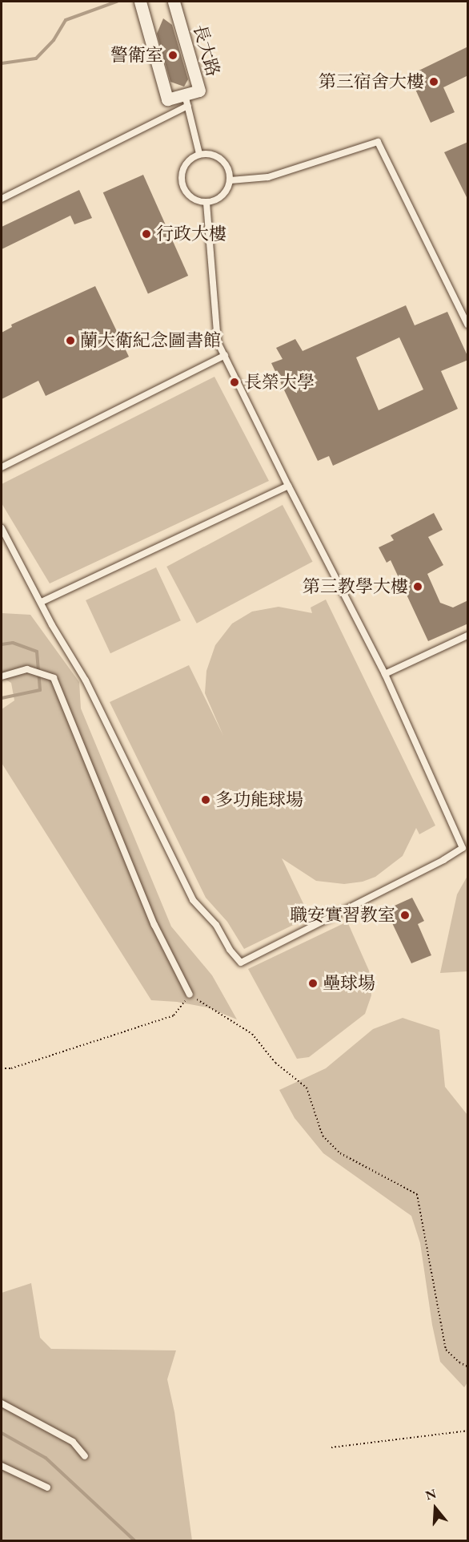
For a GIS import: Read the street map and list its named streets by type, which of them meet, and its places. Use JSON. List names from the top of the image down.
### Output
{
  "streets": {
    "street": ["長大路"]
  },
  "places": [
    "警衛室",
    "第三宿舍大樓",
    "行政大樓",
    "蘭大衛紀念圖書館",
    "長榮大學",
    "第三教學大樓",
    "多功能球場",
    "職安實習教室",
    "壘球場"
  ],
  "north": "top"
}
